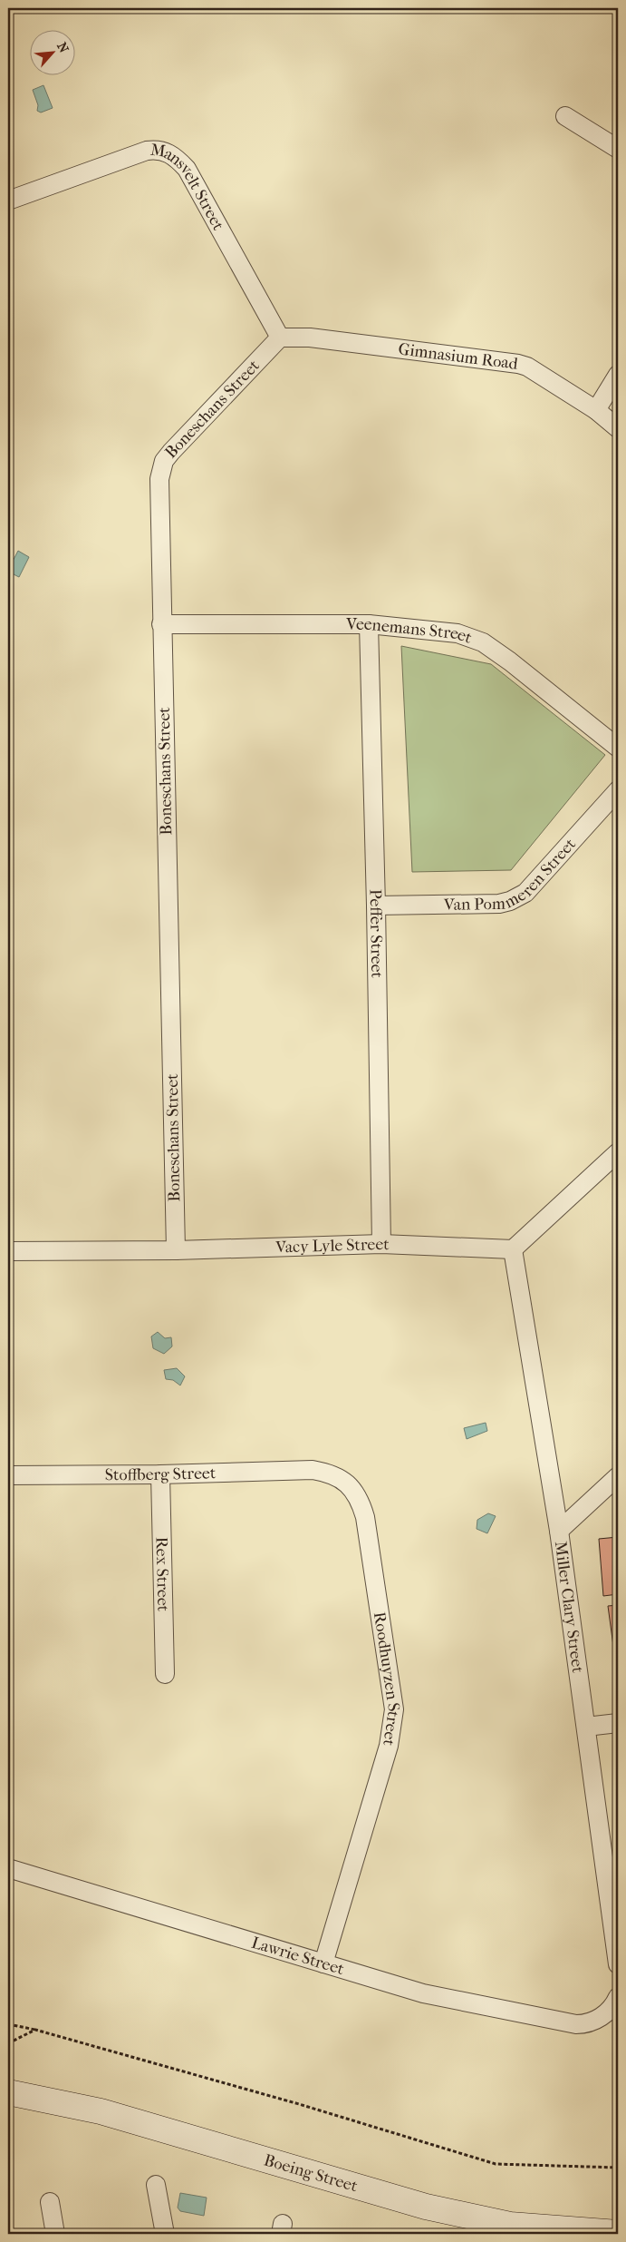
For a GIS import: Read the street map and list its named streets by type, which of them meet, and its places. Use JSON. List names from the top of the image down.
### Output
{
  "streets": {
    "main road": ["Boeing Street"],
    "street": [
      "Mansvelt Street",
      "Gimnasium Road",
      "Boneschans Street",
      "Veenemans Street",
      "Van Pommeren Street",
      "Peffer Street",
      "Vacy Lyle Street",
      "Stoffberg Street",
      "Rex Street",
      "Miller Clary Street",
      "Roodhuyzen Street",
      "Lawrie Street"
    ]
  },
  "crossings": [
    ["Mansvelt Street", "Gimnasium Road"],
    ["Mansvelt Street", "Boneschans Street"],
    ["Gimnasium Road", "Boneschans Street"],
    ["Boneschans Street", "Veenemans Street"],
    ["Boneschans Street", "Vacy Lyle Street"],
    ["Veenemans Street", "Peffer Street"],
    ["Van Pommeren Street", "Peffer Street"],
    ["Peffer Street", "Vacy Lyle Street"],
    ["Vacy Lyle Street", "Miller Clary Street"],
    ["Stoffberg Street", "Rex Street"],
    ["Stoffberg Street", "Roodhuyzen Street"],
    ["Roodhuyzen Street", "Lawrie Street"]
  ],
  "north": "top right"
}
